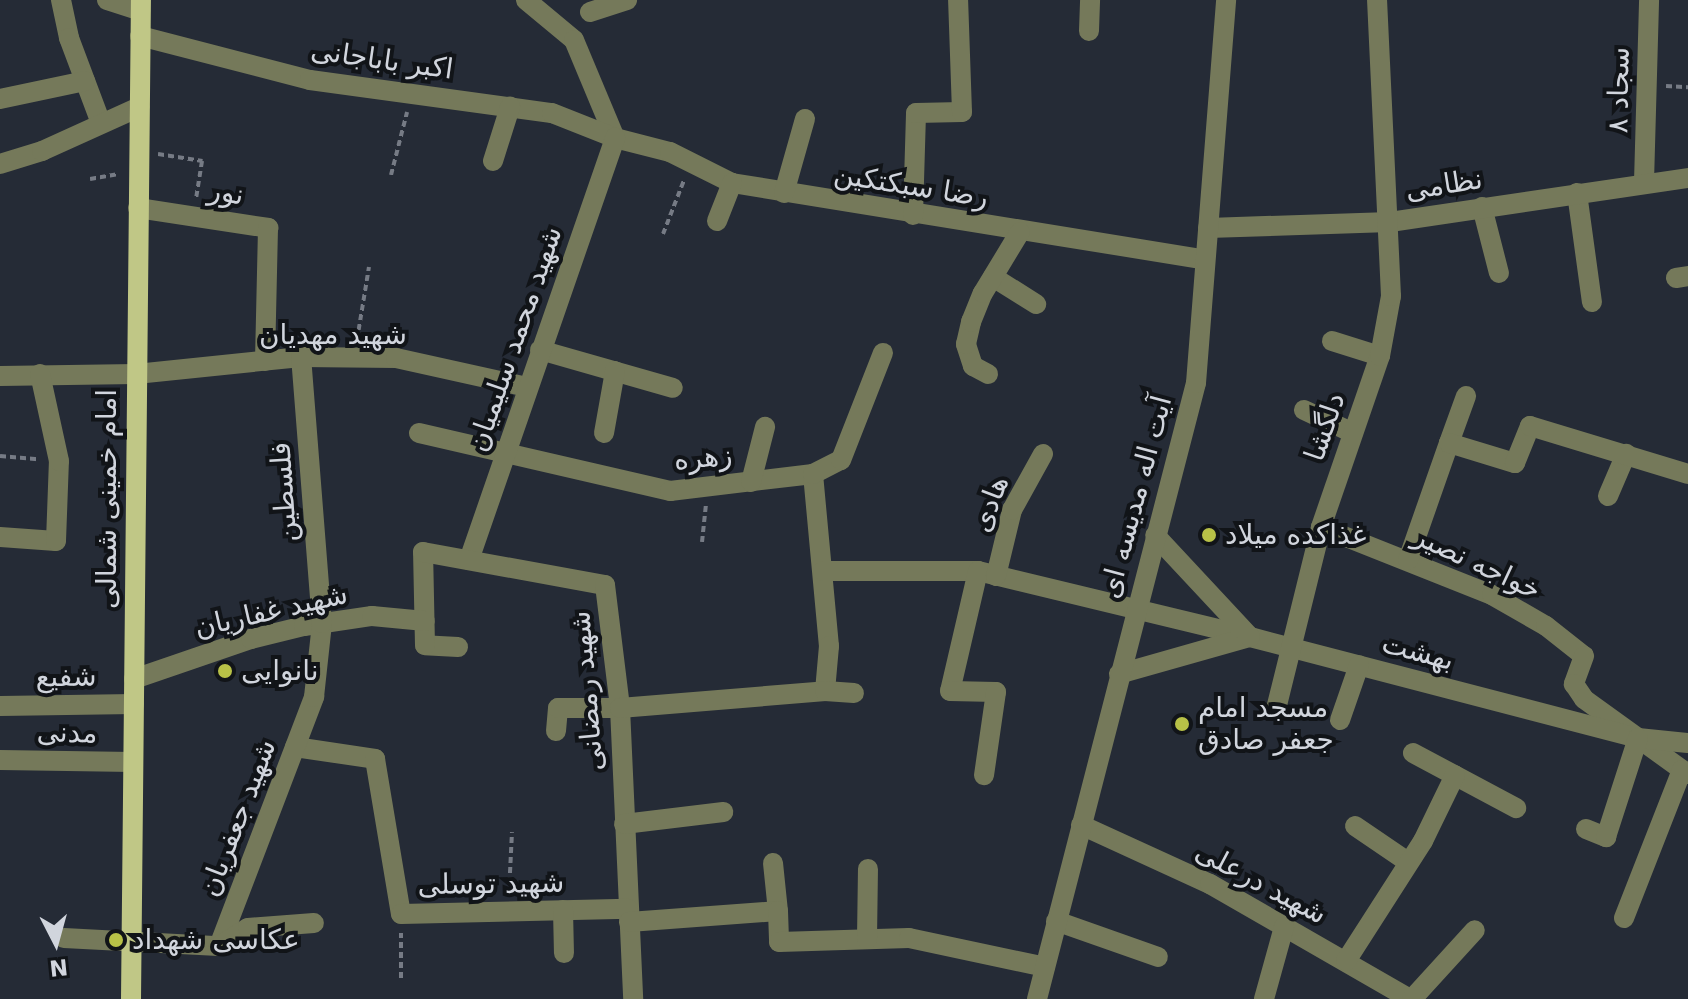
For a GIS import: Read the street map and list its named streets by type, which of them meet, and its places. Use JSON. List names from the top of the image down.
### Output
{
  "streets": {
    "main road": ["امام خمینی شمالی"],
    "street": [
      "اکبر باباجانی",
      "سجاد ۸",
      "نظامی",
      "رضا سبکتکین",
      "نور",
      "شهید مهدیان",
      "شهید محمد سلیمیان",
      "دلگشا",
      "زهره",
      "فلسطین",
      "آیت اله مدیسه ای",
      "هادی",
      "خواجه نصیر",
      "شهید غفاریان",
      "بهشت",
      "شفیع",
      "شهید رمضانی",
      "مدنی",
      "شهید جعفریان",
      "شهید درعلی",
      "شهید توسلی"
    ]
  },
  "crossings": [
    ["اکبر باباجانی", "رضا سبکتکین"],
    ["اکبر باباجانی", "شهید محمد سلیمیان"],
    ["اکبر باباجانی", "امام خمینی شمالی"],
    ["سجاد ۸", "نظامی"],
    ["نظامی", "دلگشا"],
    ["نظامی", "آیت اله مدیسه ای"],
    ["رضا سبکتکین", "شهید محمد سلیمیان"],
    ["رضا سبکتکین", "آیت اله مدیسه ای"],
    ["نور", "شهید مهدیان"],
    ["نور", "امام خمینی شمالی"],
    ["شهید مهدیان", "شهید محمد سلیمیان"],
    ["شهید مهدیان", "فلسطین"],
    ["شهید مهدیان", "امام خمینی شمالی"],
    ["شهید محمد سلیمیان", "زهره"],
    ["شهید محمد سلیمیان", "شهید رمضانی"],
    ["دلگشا", "خواجه نصیر"],
    ["دلگشا", "بهشت"],
    ["فلسطین", "شهید غفاریان"],
    ["فلسطین", "شهید جعفریان"],
    ["آیت اله مدیسه ای", "بهشت"],
    ["آیت اله مدیسه ای", "شهید درعلی"],
    ["امام خمینی شمالی", "شهید غفاریان"],
    ["امام خمینی شمالی", "شفیع"],
    ["امام خمینی شمالی", "مدنی"],
    ["خواجه نصیر", "بهشت"],
    ["شهید غفاریان", "شهید رمضانی"],
    ["شهید غفاریان", "شهید جعفریان"],
    ["شهید رمضانی", "شهید توسلی"],
    ["شهید جعفریان", "شهید توسلی"]
  ],
  "places": [
    "غذاکده میلاد",
    "نانوایی",
    "مسجد امام جعفر صادق",
    "عکاسی شهداد"
  ],
  "north": "bottom"
}
